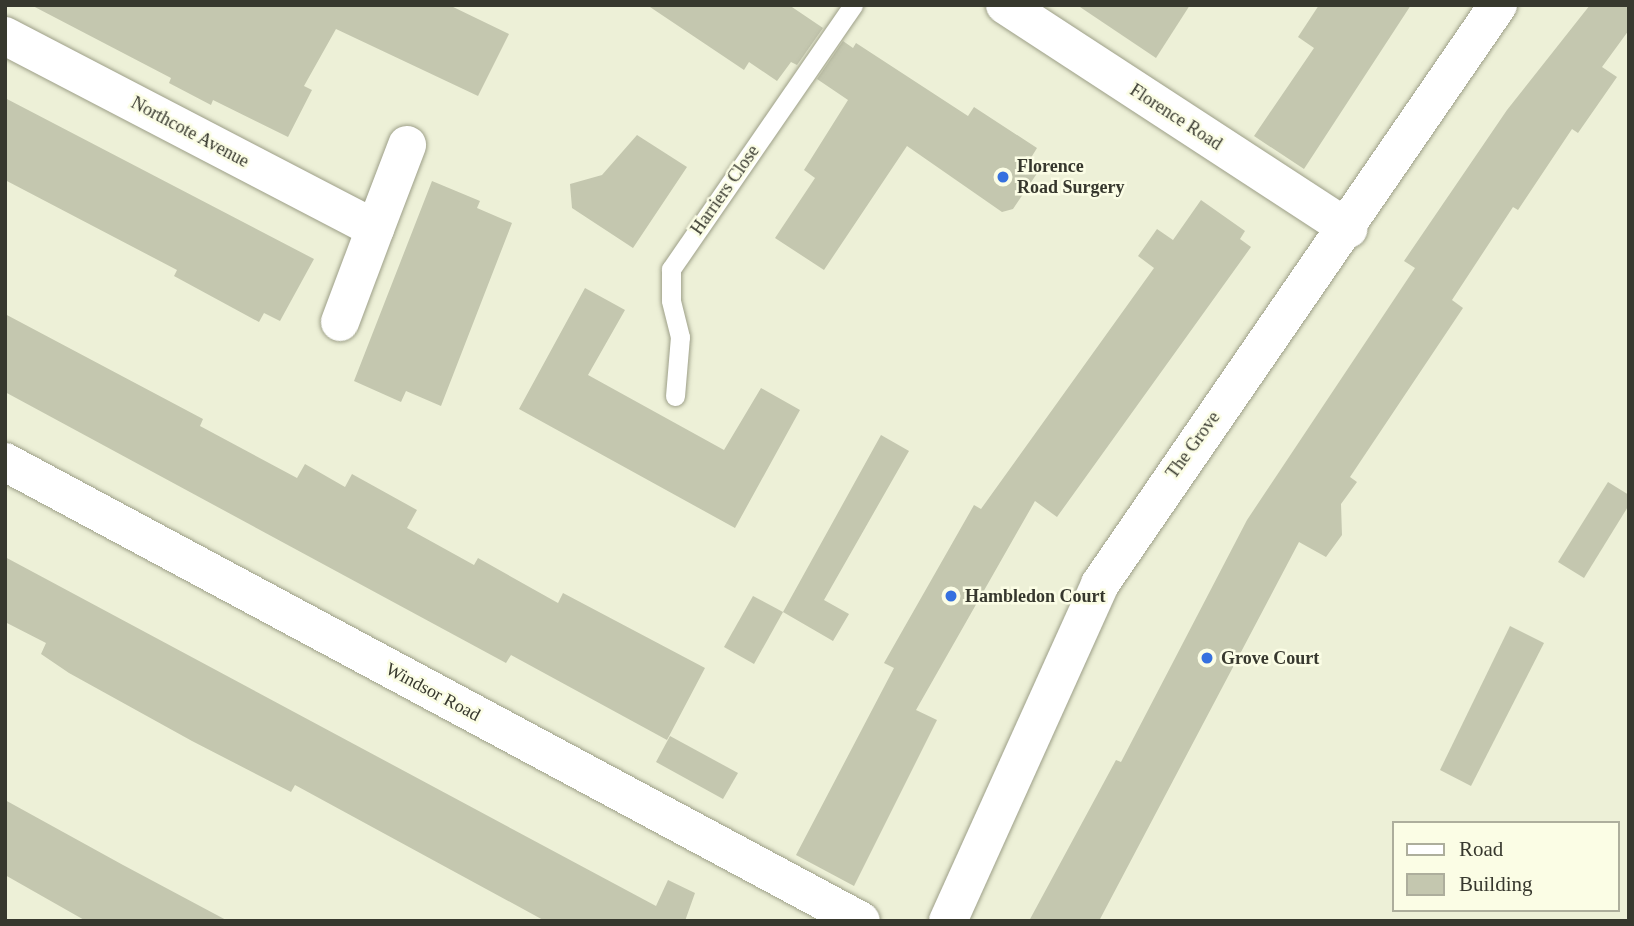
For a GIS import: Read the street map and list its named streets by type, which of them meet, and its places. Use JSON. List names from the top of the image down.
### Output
{
  "streets": {
    "street": [
      "Florence Road",
      "Northcote Avenue",
      "The Grove",
      "Windsor Road"
    ],
    "lane": ["Harriers Close"]
  },
  "crossings": [
    ["Florence Road", "The Grove"]
  ],
  "places": ["Florence Road Surgery", "Hambledon Court", "Grove Court"],
  "legend": ["Road", "Building"]
}
